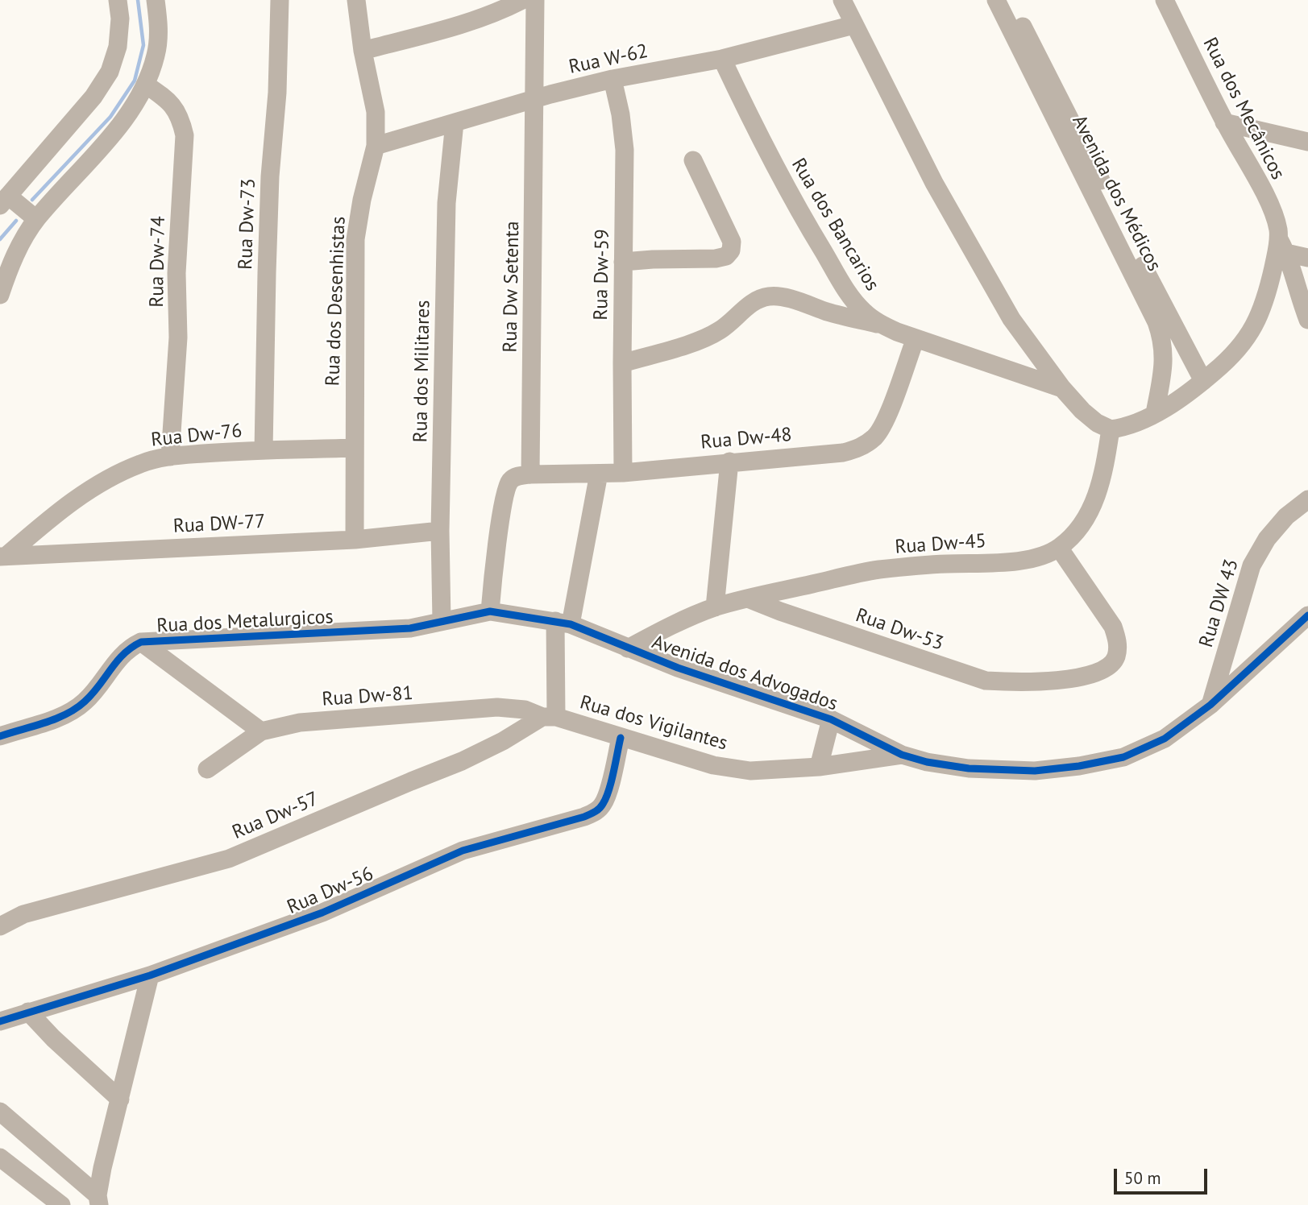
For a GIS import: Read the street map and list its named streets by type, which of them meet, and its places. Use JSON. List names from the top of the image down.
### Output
{
  "streets": {
    "street": [
      "Rua W-62",
      "Rua dos Mecânicos",
      "Avenida dos Médicos",
      "Rua Dw-73",
      "Rua dos Bancarios",
      "Rua Dw-74",
      "Rua Dw-59",
      "Rua Dw Setenta",
      "Rua dos Desenhistas",
      "Rua dos Militares",
      "Rua Dw-76",
      "Rua Dw-48",
      "Rua DW-77",
      "Rua Dw-45",
      "Rua DW 43",
      "Rua dos Metalurgicos",
      "Rua Dw-53",
      "Avenida dos Advogados",
      "Rua Dw-81",
      "Rua dos Vigilantes",
      "Rua Dw-57",
      "Rua Dw-56"
    ]
  },
  "crossings": [
    ["Rua W-62", "Rua dos Bancarios"],
    ["Rua W-62", "Rua Dw-59"],
    ["Rua W-62", "Rua Dw Setenta"],
    ["Rua W-62", "Rua dos Desenhistas"],
    ["Rua W-62", "Rua dos Militares"],
    ["Rua Dw-73", "Rua Dw-76"],
    ["Rua dos Bancarios", "Rua Dw-48"],
    ["Rua Dw-74", "Rua Dw-76"],
    ["Rua Dw-59", "Rua Dw-48"],
    ["Rua Dw Setenta", "Rua Dw-48"],
    ["Rua dos Desenhistas", "Rua Dw-76"],
    ["Rua dos Desenhistas", "Rua DW-77"],
    ["Rua dos Militares", "Rua DW-77"],
    ["Rua dos Militares", "Rua dos Metalurgicos"],
    ["Rua Dw-76", "Rua DW-77"],
    ["Rua Dw-48", "Rua dos Metalurgicos"],
    ["Rua Dw-48", "Avenida dos Advogados"],
    ["Rua Dw-48", "Rua dos Vigilantes"],
    ["Rua Dw-45", "Rua Dw-53"],
    ["Rua Dw-45", "Avenida dos Advogados"],
    ["Rua DW 43", "Avenida dos Advogados"],
    ["Rua dos Metalurgicos", "Avenida dos Advogados"],
    ["Avenida dos Advogados", "Rua dos Vigilantes"],
    ["Rua Dw-81", "Rua dos Vigilantes"],
    ["Rua Dw-81", "Rua Dw-57"],
    ["Rua dos Vigilantes", "Rua Dw-57"],
    ["Rua dos Vigilantes", "Rua Dw-56"]
  ],
  "scale_bar": "50 m"
}
